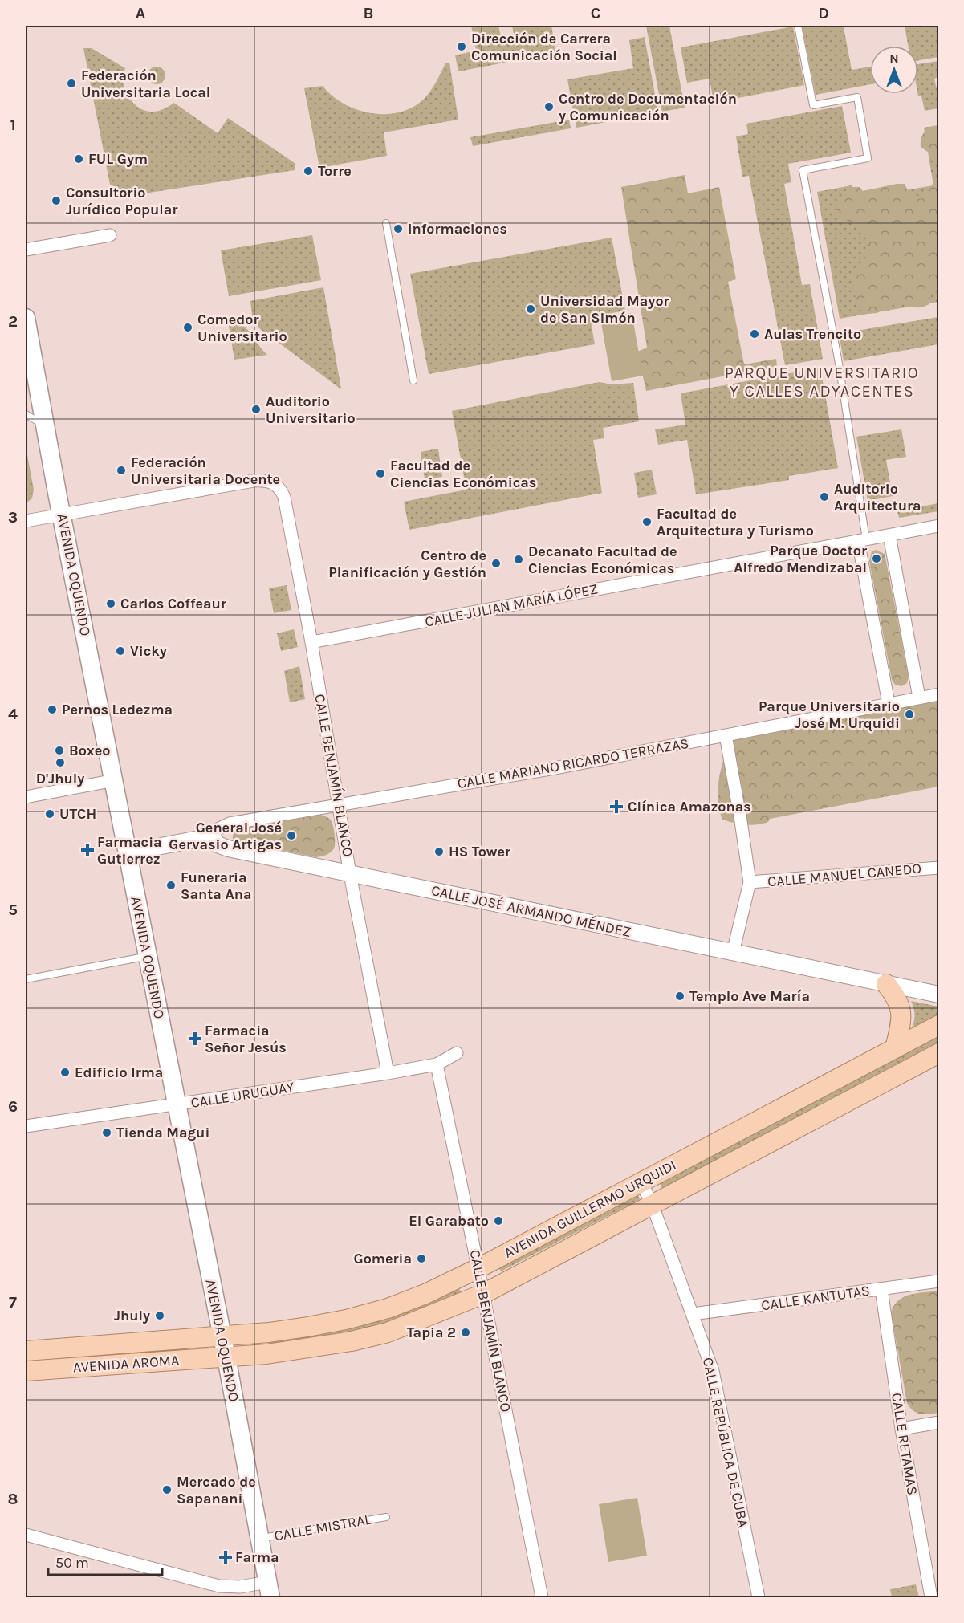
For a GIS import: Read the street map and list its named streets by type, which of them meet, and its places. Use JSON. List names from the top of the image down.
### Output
{
  "streets": {
    "main road": ["AVENIDA OQUENDO", "AVENIDA GUILLERMO URQUIDI", "AVENIDA AROMA"],
    "street": [
      "CALLE JULIAN MARÍA LÓPEZ",
      "CALLE MARIANO RICARDO TERRAZAS",
      "CALLE BENJAMÍN BLANCO",
      "CALLE MANUEL CANEDO",
      "CALLE JOSÉ ARMANDO MÉNDEZ",
      "CALLE URUGUAY",
      "CALLE KANTUTAS",
      "CALLE REPÚBLICA DE CUBA",
      "CALLE RETAMAS"
    ],
    "lane": ["CALLE MISTRAL"]
  },
  "crossings": [
    ["AVENIDA OQUENDO", "CALLE BENJAMÍN BLANCO"],
    ["AVENIDA OQUENDO", "CALLE URUGUAY"],
    ["AVENIDA OQUENDO", "AVENIDA GUILLERMO URQUIDI"],
    ["AVENIDA OQUENDO", "AVENIDA AROMA"],
    ["AVENIDA OQUENDO", "CALLE MISTRAL"],
    ["CALLE JULIAN MARÍA LÓPEZ", "CALLE BENJAMÍN BLANCO"],
    ["CALLE MARIANO RICARDO TERRAZAS", "CALLE BENJAMÍN BLANCO"],
    ["CALLE MARIANO RICARDO TERRAZAS", "CALLE JOSÉ ARMANDO MÉNDEZ"],
    ["CALLE BENJAMÍN BLANCO", "CALLE JOSÉ ARMANDO MÉNDEZ"],
    ["CALLE BENJAMÍN BLANCO", "CALLE URUGUAY"],
    ["CALLE BENJAMÍN BLANCO", "AVENIDA GUILLERMO URQUIDI"],
    ["AVENIDA GUILLERMO URQUIDI", "AVENIDA AROMA"],
    ["AVENIDA GUILLERMO URQUIDI", "CALLE REPÚBLICA DE CUBA"],
    ["CALLE KANTUTAS", "CALLE REPÚBLICA DE CUBA"],
    ["CALLE KANTUTAS", "CALLE RETAMAS"]
  ],
  "districts": ["PARQUE UNIVERSITARIO Y CALLES ADYACENTES"],
  "places": {
    "other": [
      "Dirección de Carrera Comunicación Social",
      "Federación Universitaria Local",
      "Centro de Documentación y Comunicación",
      "FUL Gym",
      "Torre",
      "Consultorio Jurídico Popular",
      "Informaciones",
      "Universidad Mayor de San Simón",
      "Comedor Universitario",
      "Aulas Trencito",
      "Auditorio Universitario",
      "Federación Universitaria Docente",
      "Facultad de Ciencias Económicas",
      "Auditorio Arquitectura",
      "Facultad de Arquitectura y Turismo",
      "Parque Doctor Alfredo Mendizabal",
      "Decanato Facultad de Ciencias Económicas",
      "Centro de Planificación y Gestión",
      "Carlos Coffeaur",
      "Vicky",
      "Pernos Ledezma",
      "Parque Universitario José M. Urquidi",
      "Boxeo",
      "D'Jhuly",
      "UTCH",
      "General José Gervasio Artigas",
      "HS Tower",
      "Funeraria Santa Ana",
      "Templo Ave María",
      "Edificio Irma",
      "Tienda Magui",
      "El Garabato",
      "Gomeria",
      "Jhuly",
      "Tapia 2",
      "Mercado de Sapanani"
    ],
    "health": [
      "Clínica Amazonas",
      "Farmacia Gutierrez",
      "Farmacia Señor Jesús",
      "Farma"
    ]
  },
  "scale_bar": "50 m",
  "north": "top",
  "grid": {
    "columns": [
      "A",
      "B",
      "C",
      "D"
    ],
    "rows": [
      "1",
      "2",
      "3",
      "4",
      "5",
      "6",
      "7",
      "8"
    ]
  }
}
